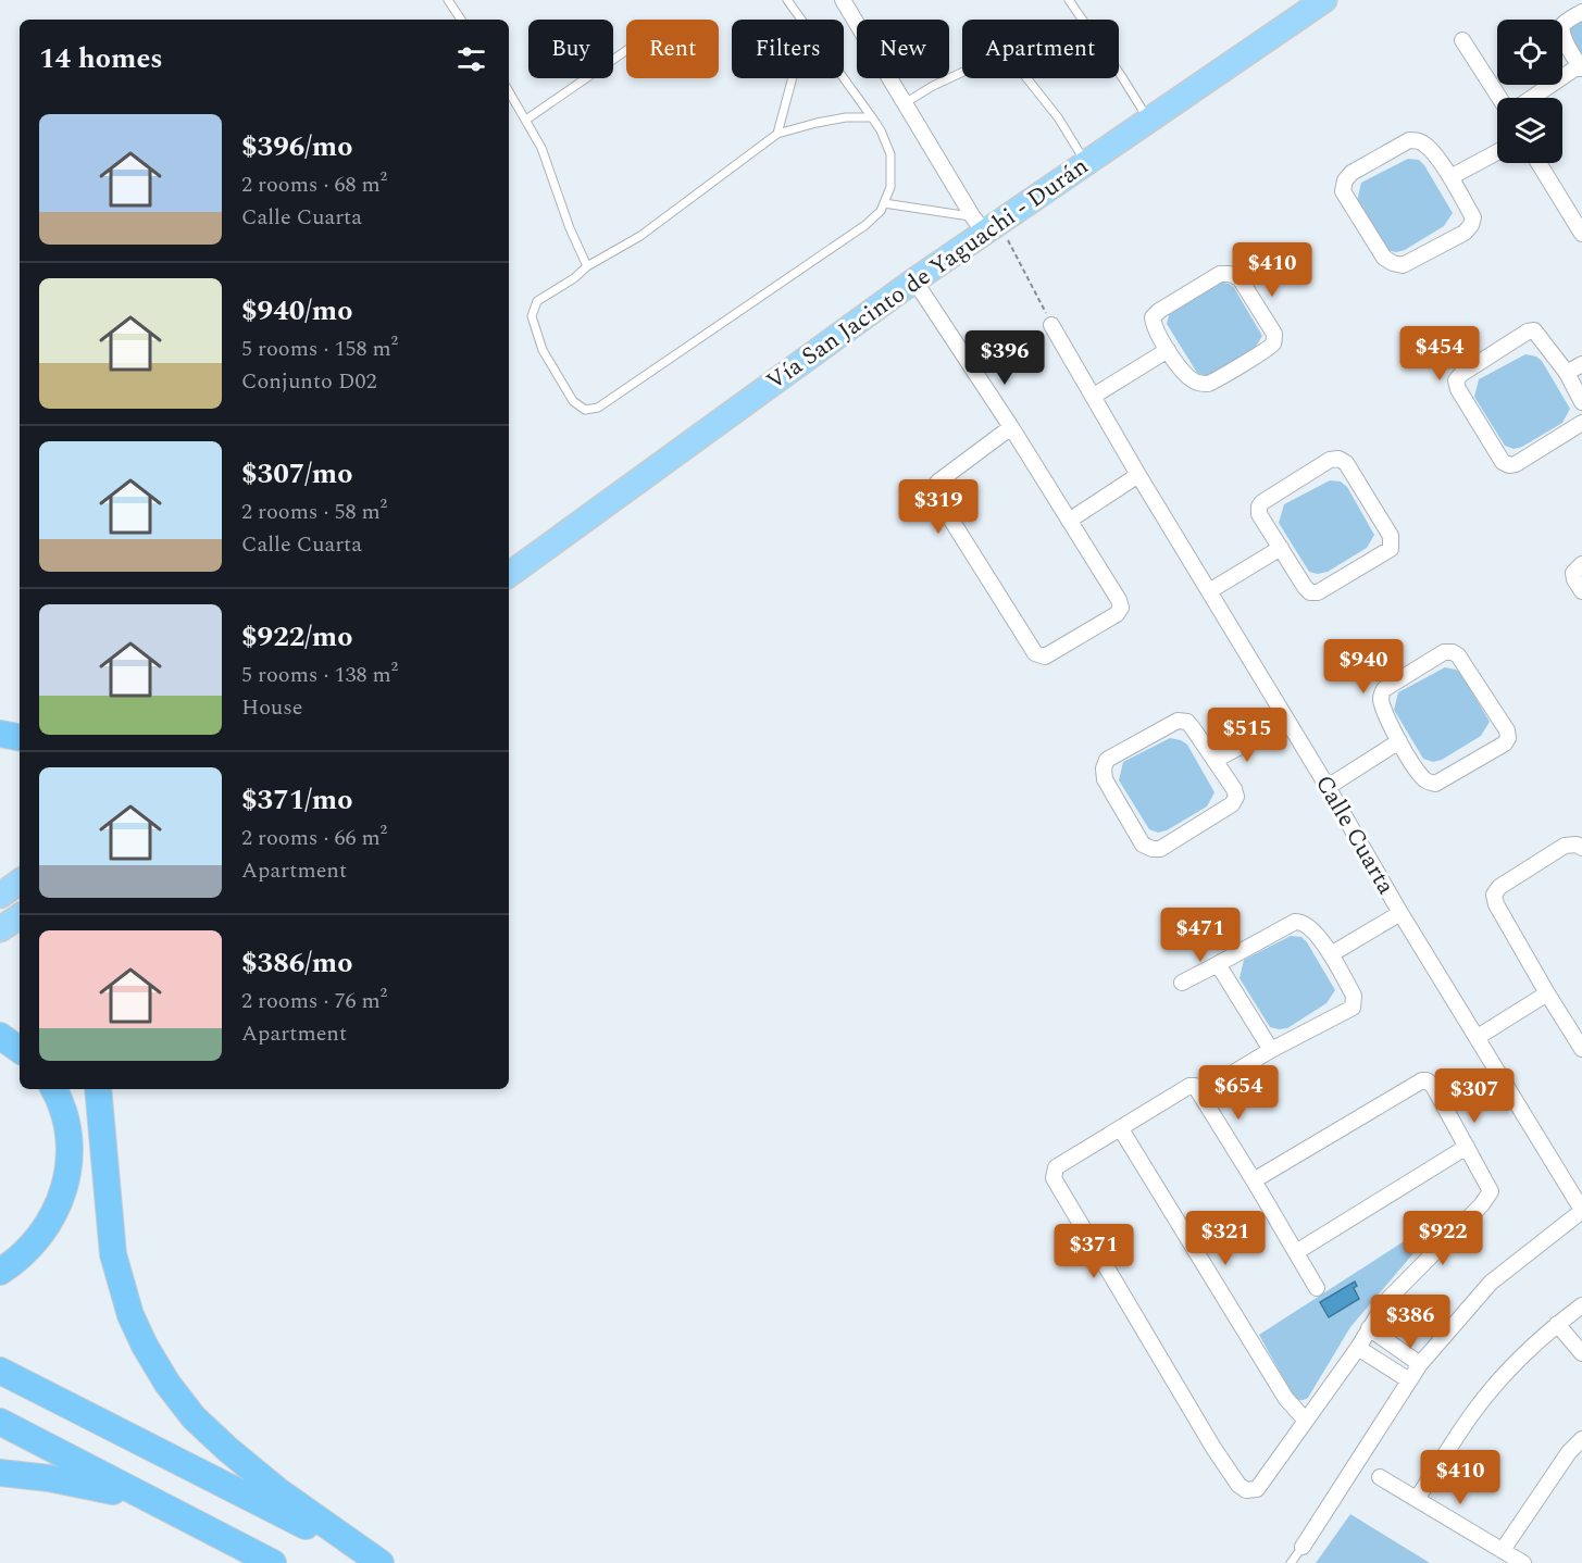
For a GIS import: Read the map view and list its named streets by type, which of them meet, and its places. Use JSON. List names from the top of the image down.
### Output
{
  "streets": {
    "main road": ["Vía San Jacinto de Yaguachi - Durán"],
    "street": ["Calle Cuarta"]
  },
  "page": {
    "chip": [
      "Buy",
      "Rent",
      "Filters",
      "New",
      "Apartment"
    ],
    "heading": "14 homes",
    "list": [
      {
        "name": "$396/mo",
        "note": "2 rooms · 68 m² · Calle Cuarta"
      },
      {
        "name": "$940/mo",
        "note": "5 rooms · 158 m² · Conjunto D02"
      },
      {
        "name": "$307/mo",
        "note": "2 rooms · 58 m² · Calle Cuarta"
      },
      {
        "name": "$922/mo",
        "note": "5 rooms · 138 m² · House"
      },
      {
        "name": "$371/mo",
        "note": "2 rooms · 66 m² · Apartment"
      },
      {
        "name": "$386/mo",
        "note": "2 rooms · 76 m² · Apartment"
      }
    ],
    "price": [
      "$410",
      "$454",
      "$396",
      "$319",
      "$940",
      "$515",
      "$471",
      "$654",
      "$307",
      "$321",
      "$922",
      "$371",
      "$386",
      "$410"
    ]
  }
}
